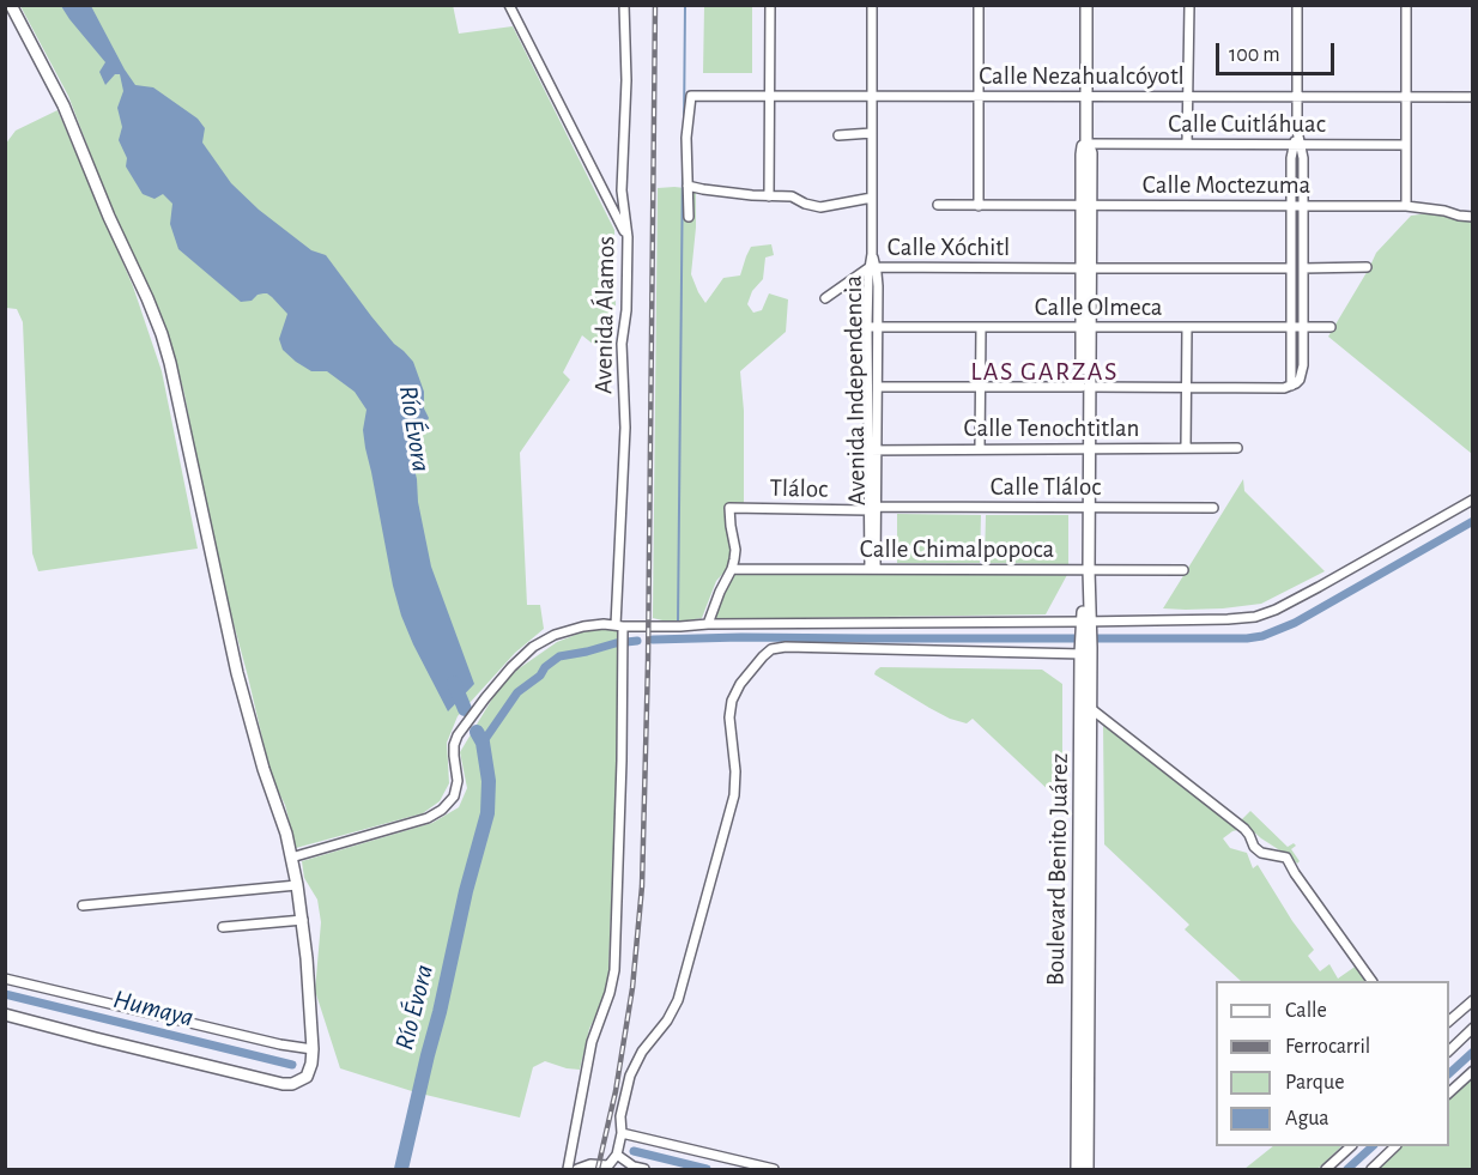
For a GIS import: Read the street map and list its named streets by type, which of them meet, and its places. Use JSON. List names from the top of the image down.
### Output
{
  "streets": {
    "street": [
      "Calle Nezahualcóyotl",
      "Calle Cuitláhuac",
      "Calle Moctezuma",
      "Calle Xóchitl",
      "Calle Olmeca",
      "Avenida Álamos",
      "Avenida Independencia",
      "Calle Tenochtitlan",
      "Calle Tláloc",
      "Tláloc",
      "Calle Chimalpopoca",
      "Boulevard Benito Juárez"
    ]
  },
  "crossings": [
    ["Calle Nezahualcóyotl", "Avenida Independencia"],
    ["Calle Nezahualcóyotl", "Boulevard Benito Juárez"],
    ["Calle Cuitláhuac", "Boulevard Benito Juárez"],
    ["Calle Moctezuma", "Boulevard Benito Juárez"],
    ["Calle Xóchitl", "Avenida Independencia"],
    ["Calle Xóchitl", "Boulevard Benito Juárez"],
    ["Calle Olmeca", "Avenida Independencia"],
    ["Calle Olmeca", "Boulevard Benito Juárez"],
    ["Avenida Independencia", "Calle Tenochtitlan"],
    ["Avenida Independencia", "Calle Tláloc"],
    ["Avenida Independencia", "Tláloc"],
    ["Avenida Independencia", "Calle Chimalpopoca"],
    ["Calle Tenochtitlan", "Boulevard Benito Juárez"],
    ["Calle Tláloc", "Tláloc"],
    ["Calle Tláloc", "Boulevard Benito Juárez"],
    ["Tláloc", "Calle Chimalpopoca"],
    ["Calle Chimalpopoca", "Boulevard Benito Juárez"]
  ],
  "districts": ["LAS GARZAS"],
  "water": ["Río Évora", "Humaya"],
  "legend": [
    "Calle",
    "Ferrocarril",
    "Parque",
    "Agua"
  ],
  "scale_bar": "100 m"
}
